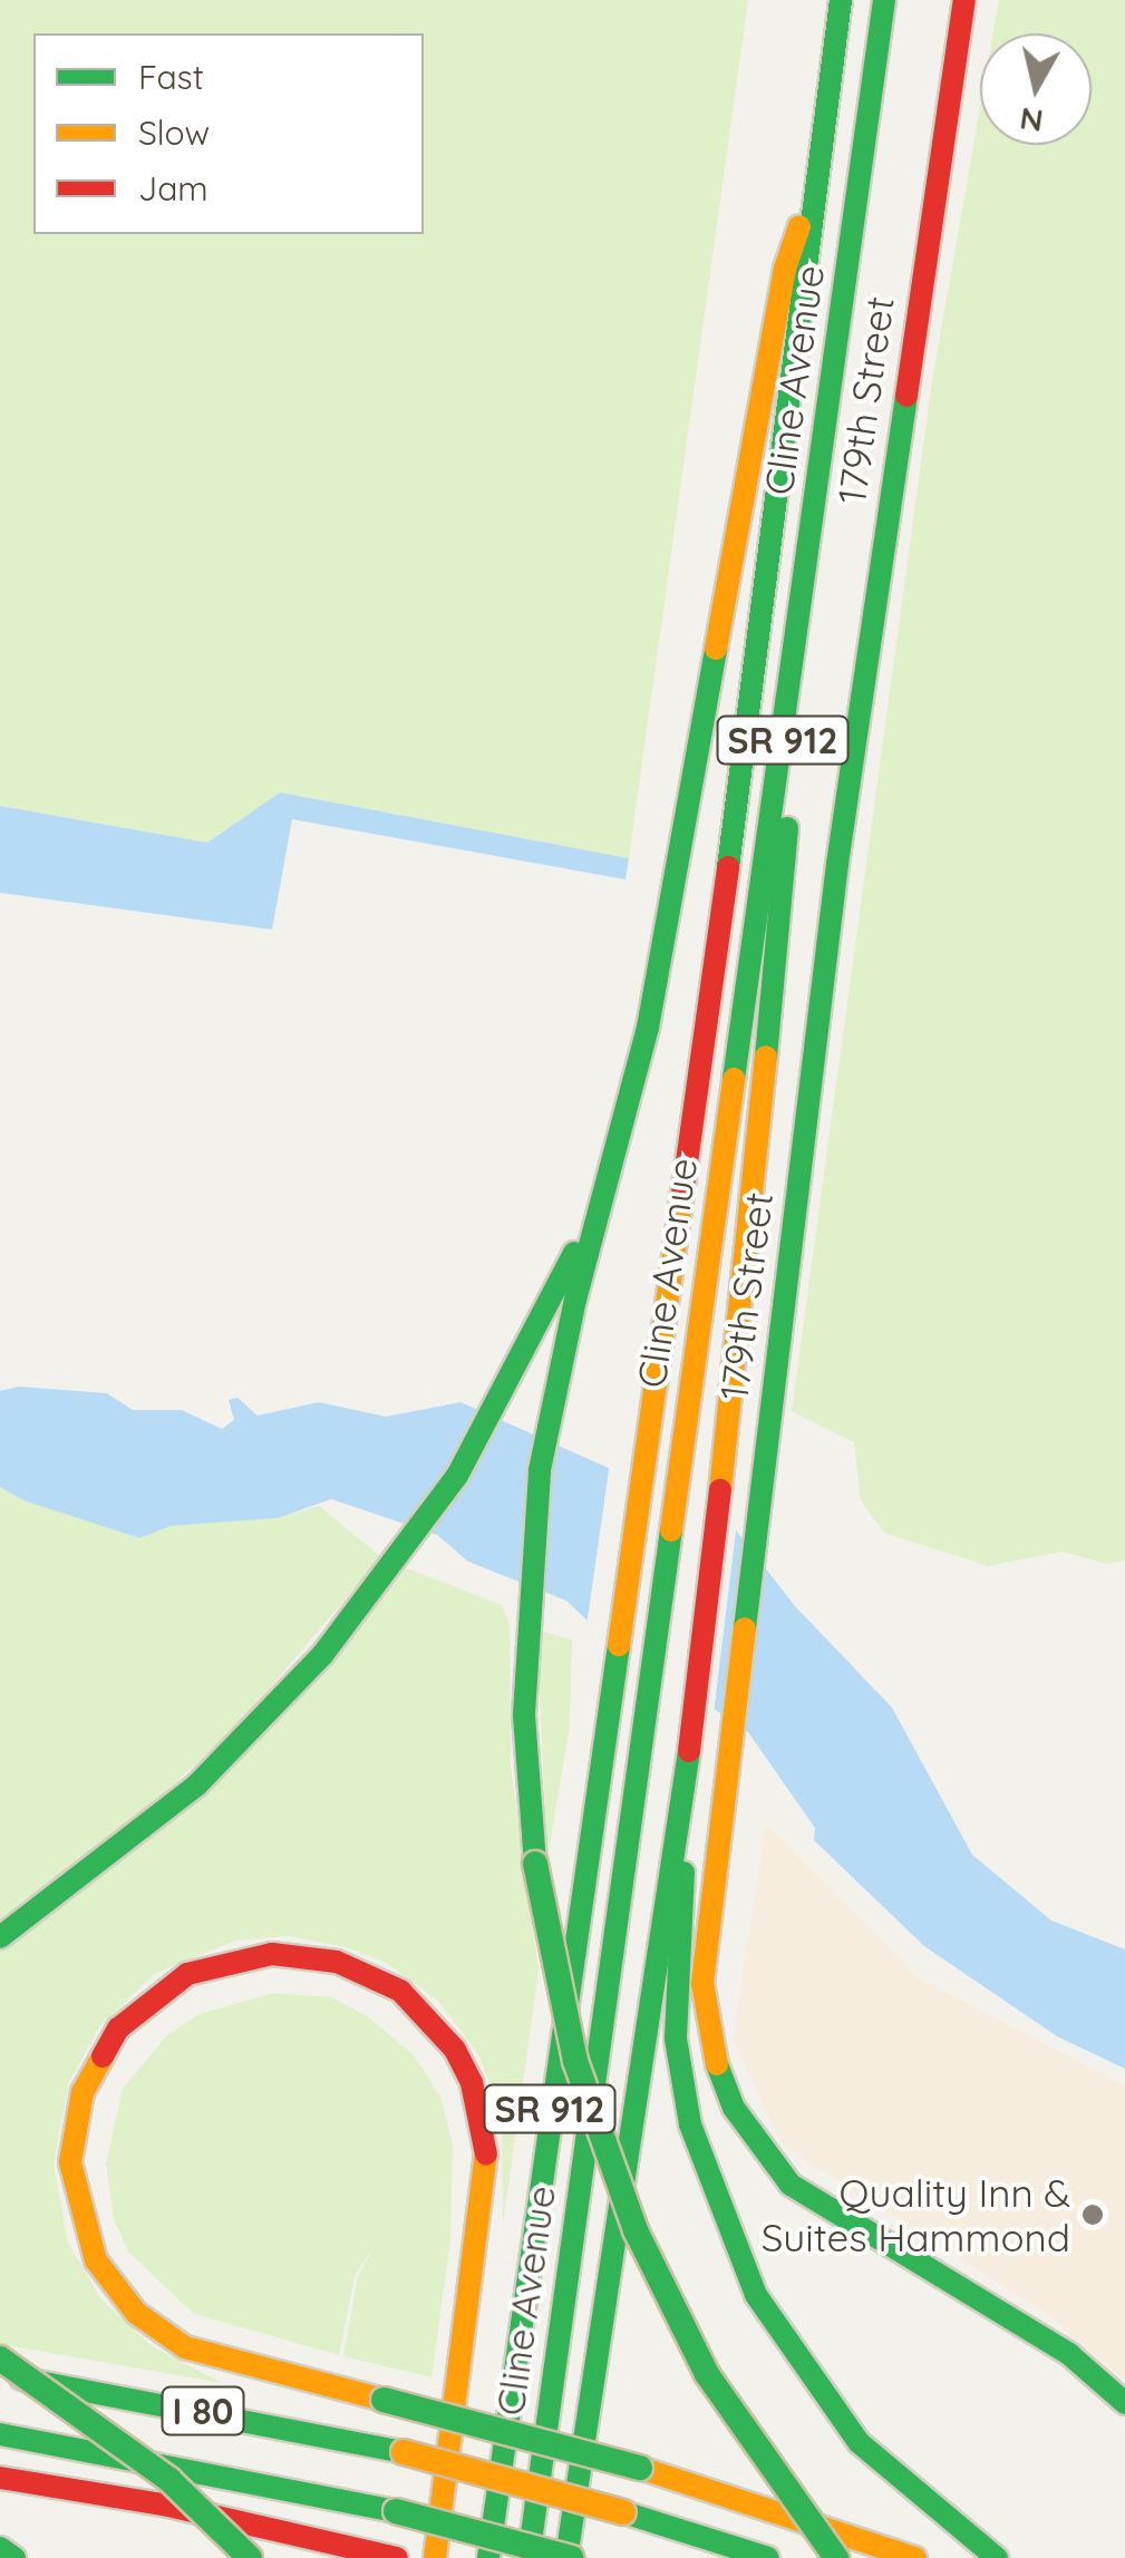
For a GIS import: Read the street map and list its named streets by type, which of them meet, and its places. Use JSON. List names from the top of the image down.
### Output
{
  "streets": {
    "main road": [
      "Cline Avenue",
      "179th Street",
      "SR 912",
      "I 80"
    ]
  },
  "places": ["Quality Inn & Suites Hammond"],
  "legend": ["Fast", "Slow", "Jam"],
  "north": "bottom"
}
